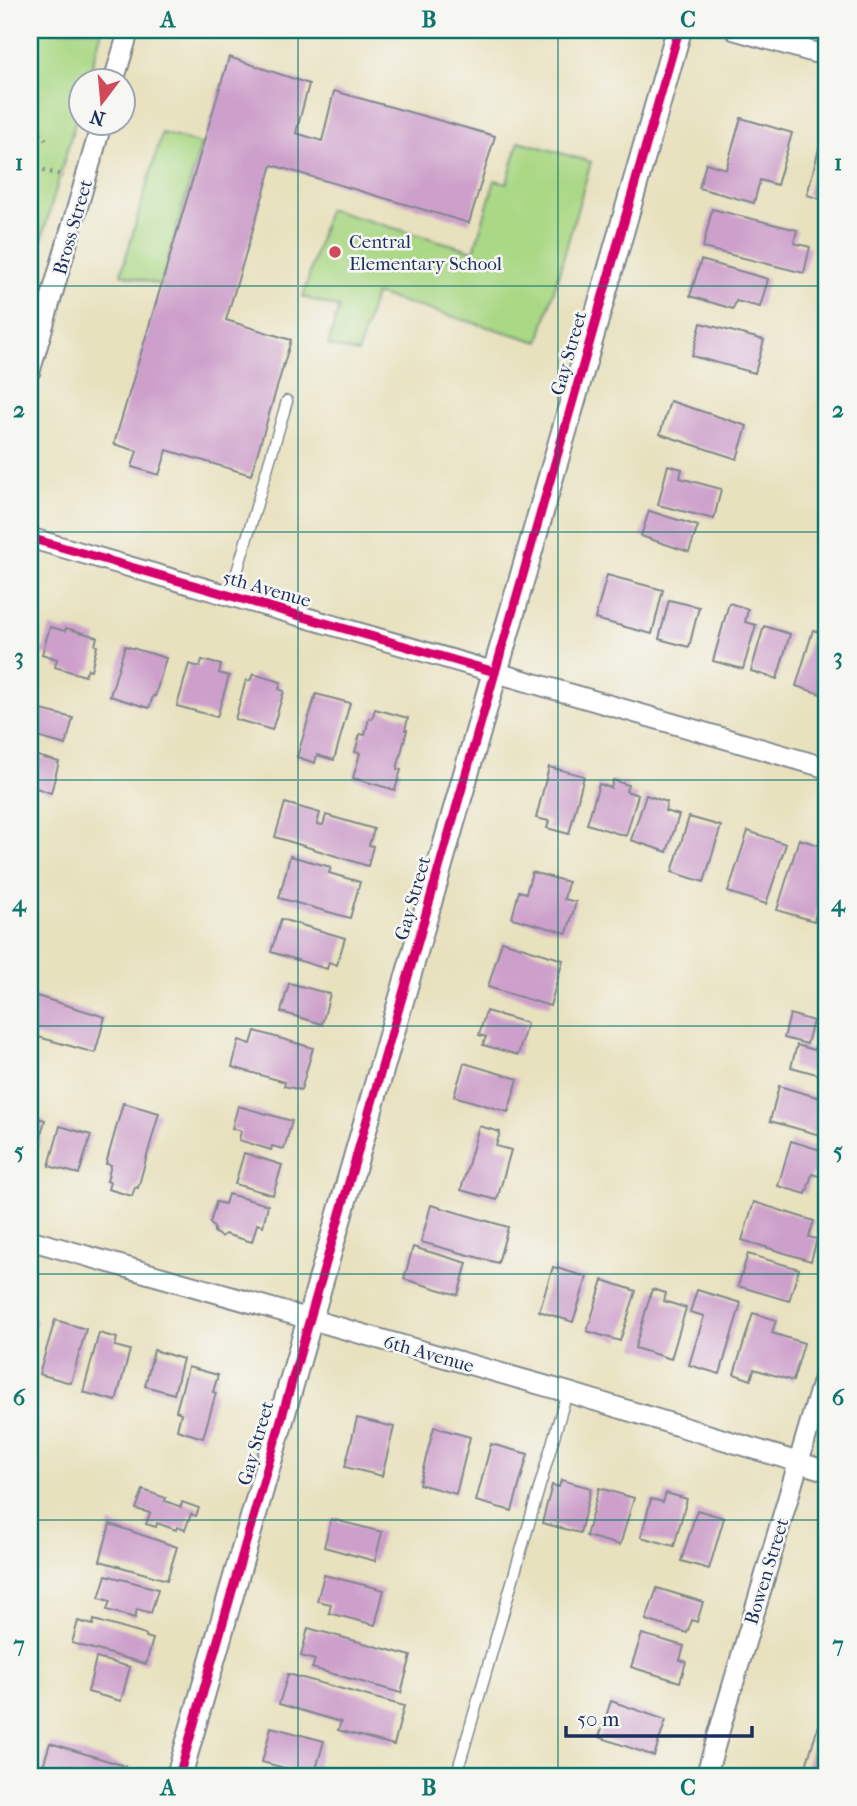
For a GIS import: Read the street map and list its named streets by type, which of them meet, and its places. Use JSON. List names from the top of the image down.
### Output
{
  "streets": {
    "street": [
      "Bross Street",
      "Gay Street",
      "5th Avenue",
      "6th Avenue",
      "Bowen Street"
    ]
  },
  "crossings": [
    ["Gay Street", "5th Avenue"],
    ["Gay Street", "6th Avenue"],
    ["6th Avenue", "Bowen Street"]
  ],
  "places": ["Central Elementary School"],
  "scale_bar": "50 m",
  "north": "bottom",
  "grid": {
    "columns": ["A", "B", "C"],
    "rows": [
      "1",
      "2",
      "3",
      "4",
      "5",
      "6",
      "7"
    ]
  }
}
